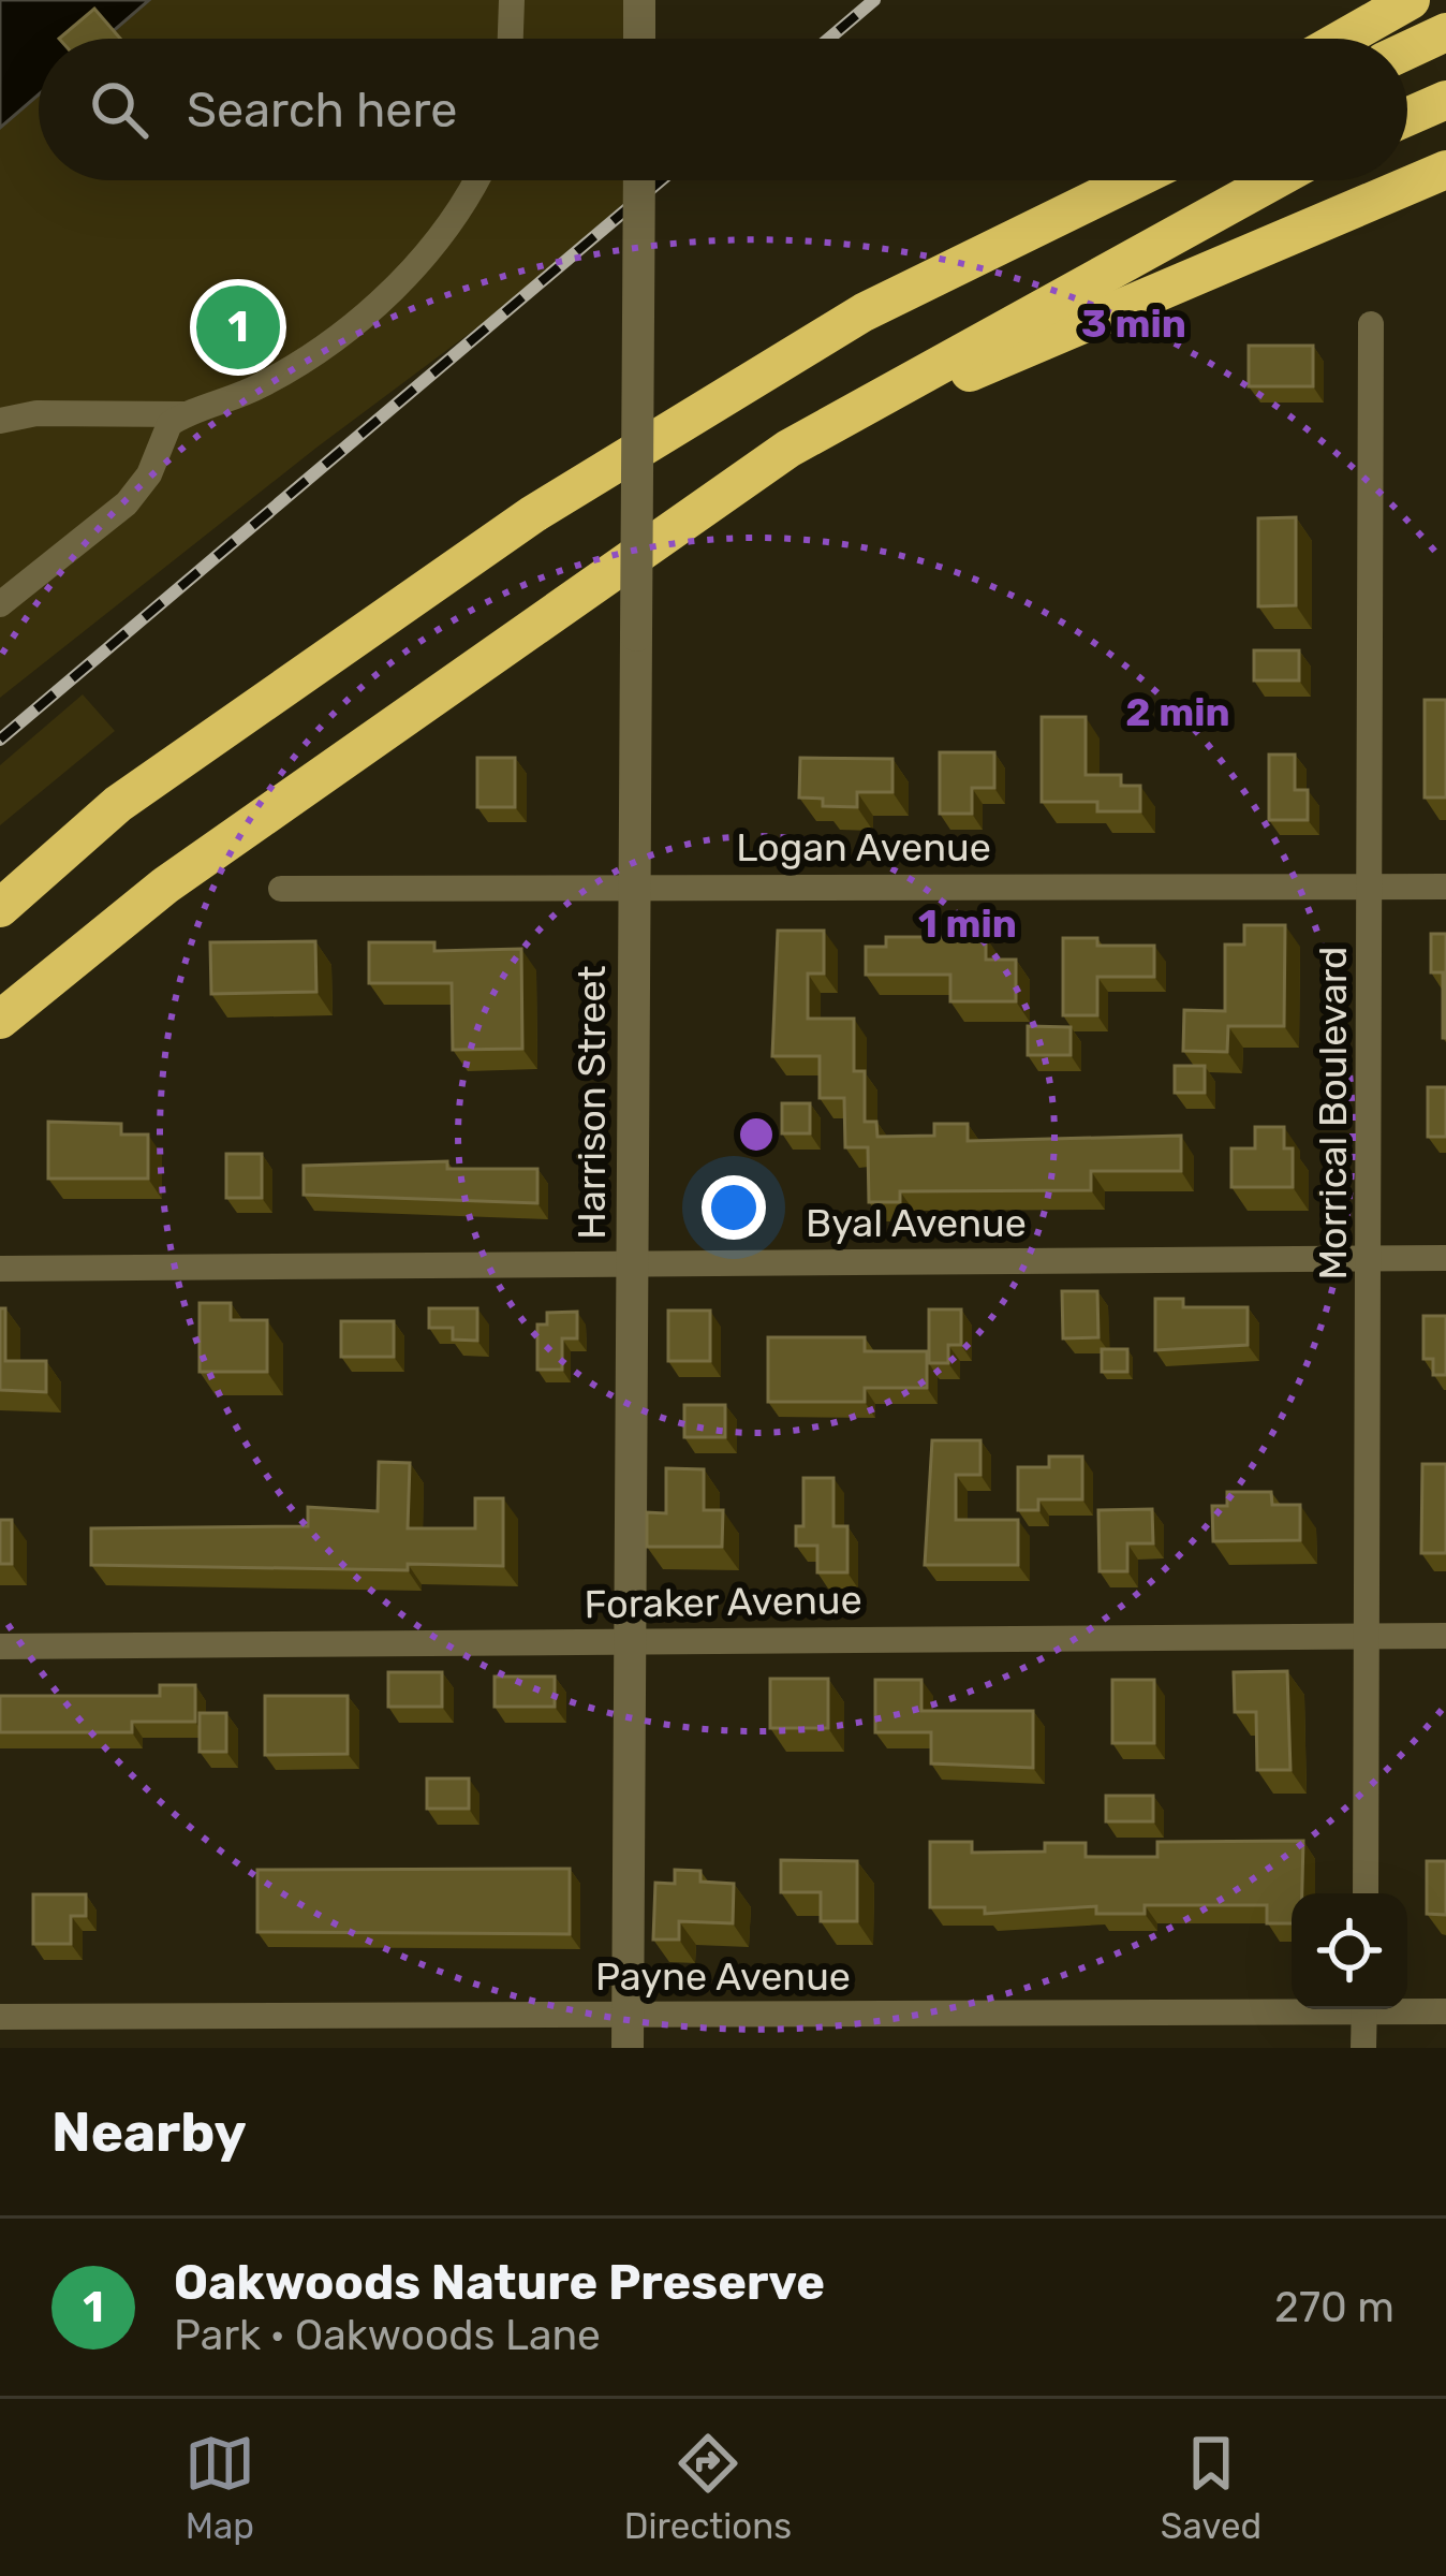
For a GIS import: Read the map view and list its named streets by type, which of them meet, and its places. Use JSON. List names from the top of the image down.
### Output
{
  "streets": {
    "street": [
      "Logan Avenue",
      "Harrison Street",
      "Morrical Boulevard",
      "Byal Avenue",
      "Foraker Avenue",
      "Payne Avenue"
    ]
  },
  "crossings": [
    ["Logan Avenue", "Harrison Street"],
    ["Logan Avenue", "Morrical Boulevard"],
    ["Harrison Street", "Byal Avenue"],
    ["Harrison Street", "Foraker Avenue"],
    ["Harrison Street", "Payne Avenue"],
    ["Morrical Boulevard", "Byal Avenue"],
    ["Morrical Boulevard", "Foraker Avenue"]
  ],
  "page": {
    "search": "Search here",
    "pins": "1",
    "heading": "Nearby",
    "list": [
      {
        "mark": "1",
        "name": "Oakwoods Nature Preserve",
        "note": "Park · Oakwoods Lane",
        "value": "270 m"
      }
    ],
    "nav": ["Map", "Directions", "Saved"]
  },
  "rings": ["3 min", "2 min", "1 min"]
}
